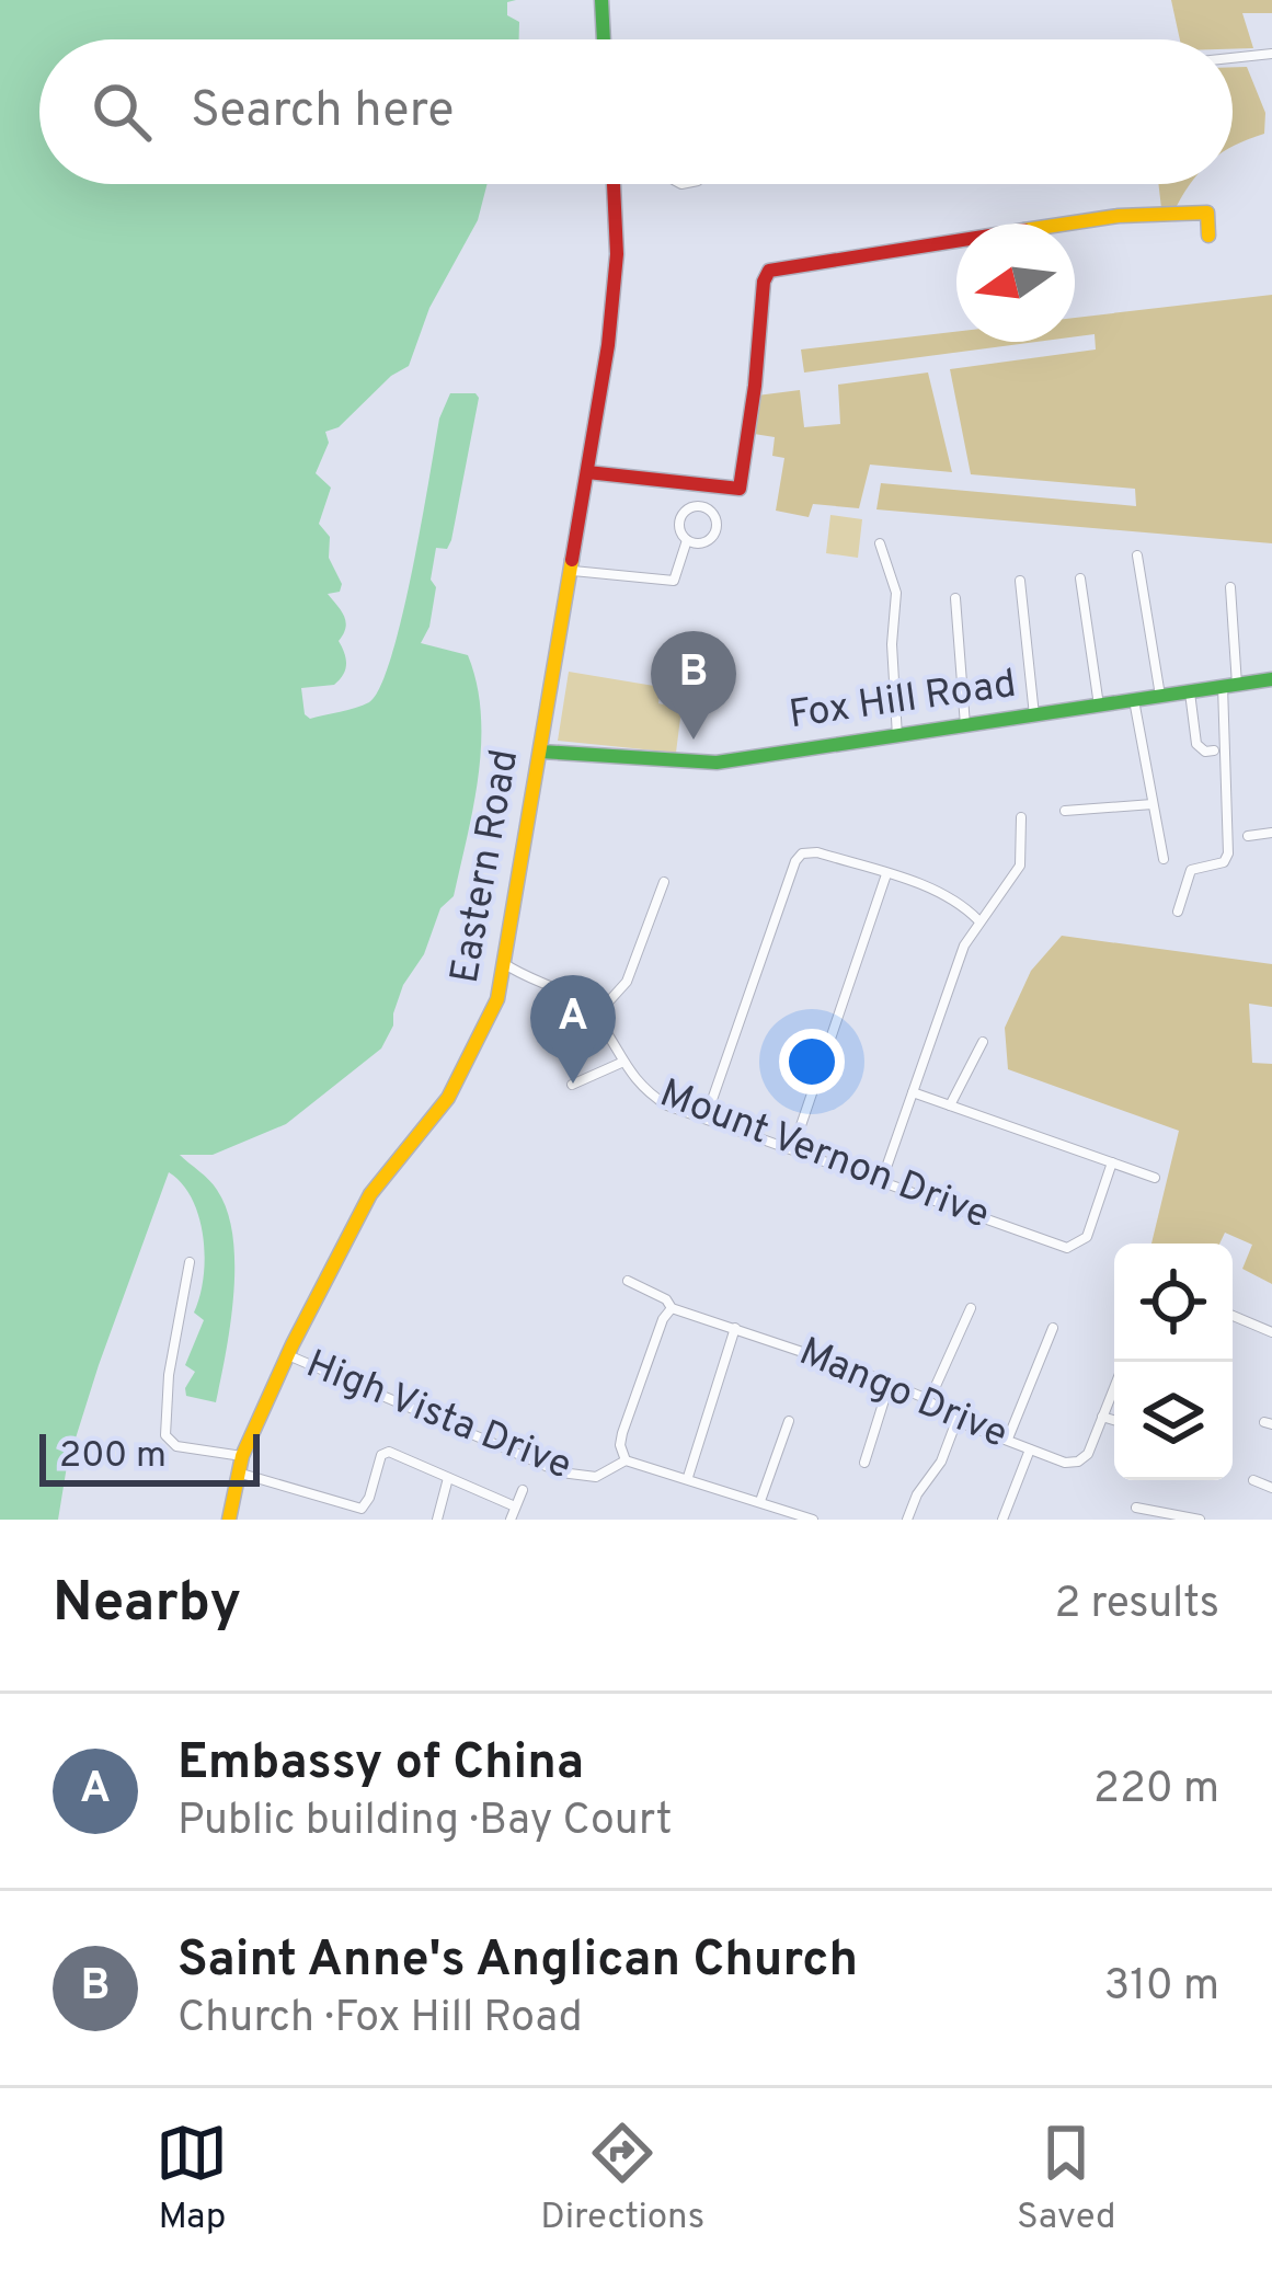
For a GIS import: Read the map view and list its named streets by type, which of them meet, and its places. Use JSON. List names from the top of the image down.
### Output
{
  "streets": {
    "main road": ["Fox Hill Road", "Eastern Road"],
    "street": ["Mount Vernon Drive", "Mango Drive", "High Vista Drive"]
  },
  "crossings": [
    ["Fox Hill Road", "Eastern Road"],
    ["Eastern Road", "Mount Vernon Drive"],
    ["Eastern Road", "High Vista Drive"]
  ],
  "scale_bar": "200 m",
  "north": "left",
  "page": {
    "search": "Search here",
    "pins": ["B", "A"],
    "scale": "200 m",
    "heading": ["Nearby", "2 results"],
    "list": [
      {
        "mark": "A",
        "name": "Embassy of China",
        "note": "Public building · Bay Court",
        "value": "220 m"
      },
      {
        "mark": "B",
        "name": "Saint Anne's Anglican Church",
        "note": "Church · Fox Hill Road",
        "value": "310 m"
      }
    ],
    "nav": ["Map", "Directions", "Saved"]
  }
}
